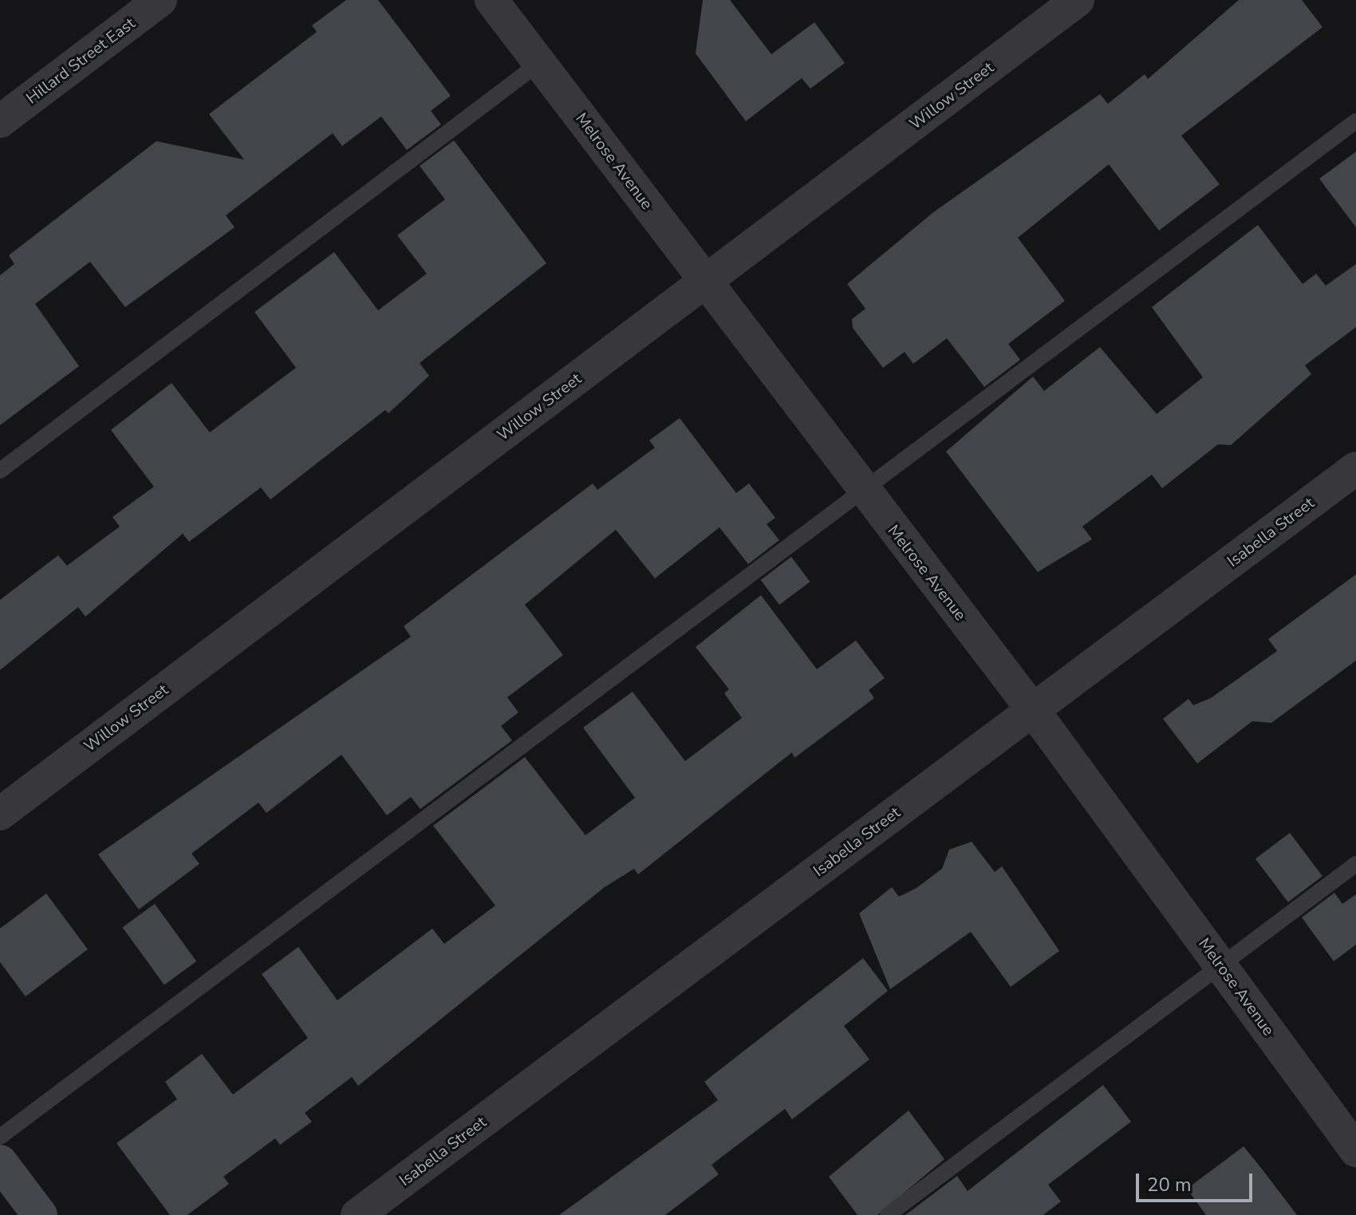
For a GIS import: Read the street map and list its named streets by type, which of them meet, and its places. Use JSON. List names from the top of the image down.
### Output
{
  "streets": {
    "street": [
      "Hillard Street East",
      "Willow Street",
      "Melrose Avenue",
      "Isabella Street"
    ]
  },
  "crossings": [
    ["Willow Street", "Melrose Avenue"],
    ["Melrose Avenue", "Isabella Street"]
  ],
  "scale_bar": "20 m"
}
